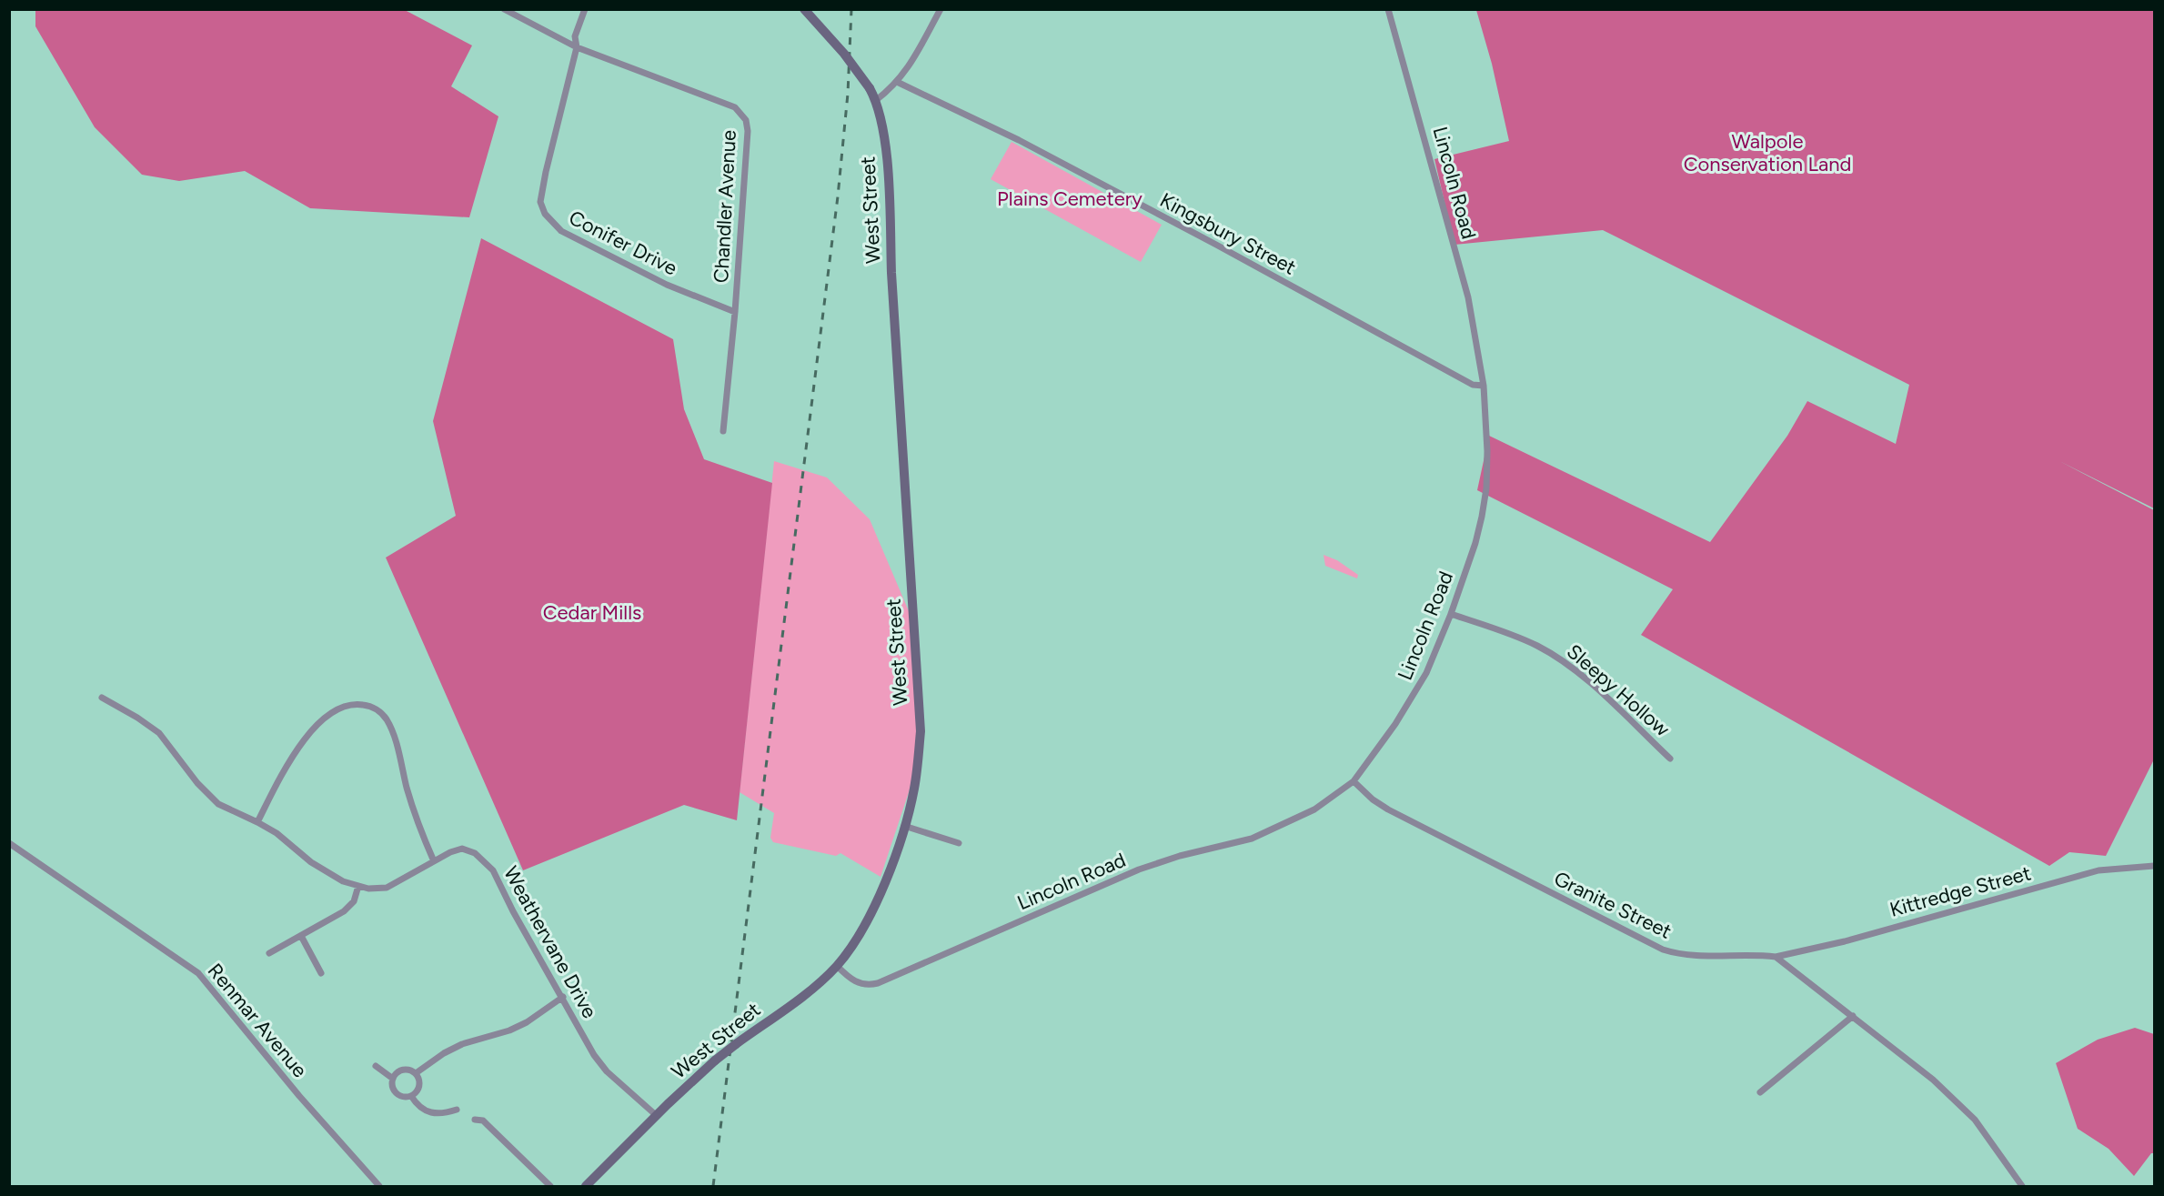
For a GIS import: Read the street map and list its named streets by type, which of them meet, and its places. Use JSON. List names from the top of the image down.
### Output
{
  "streets": {
    "main road": ["West Street"],
    "street": [
      "Lincoln Road",
      "Chandler Avenue",
      "Kingsbury Street",
      "Conifer Drive",
      "Sleepy Hollow",
      "Kittredge Street",
      "Granite Street",
      "Weathervane Drive",
      "Renmar Avenue"
    ]
  },
  "crossings": [
    ["Lincoln Road", "West Street"],
    ["Lincoln Road", "Kingsbury Street"],
    ["Lincoln Road", "Sleepy Hollow"],
    ["Lincoln Road", "Granite Street"],
    ["Chandler Avenue", "Conifer Drive"],
    ["West Street", "Weathervane Drive"],
    ["Kittredge Street", "Granite Street"]
  ],
  "parks": ["Walpole Conservation Land", "Plains Cemetery", "Cedar Mills"]
}
